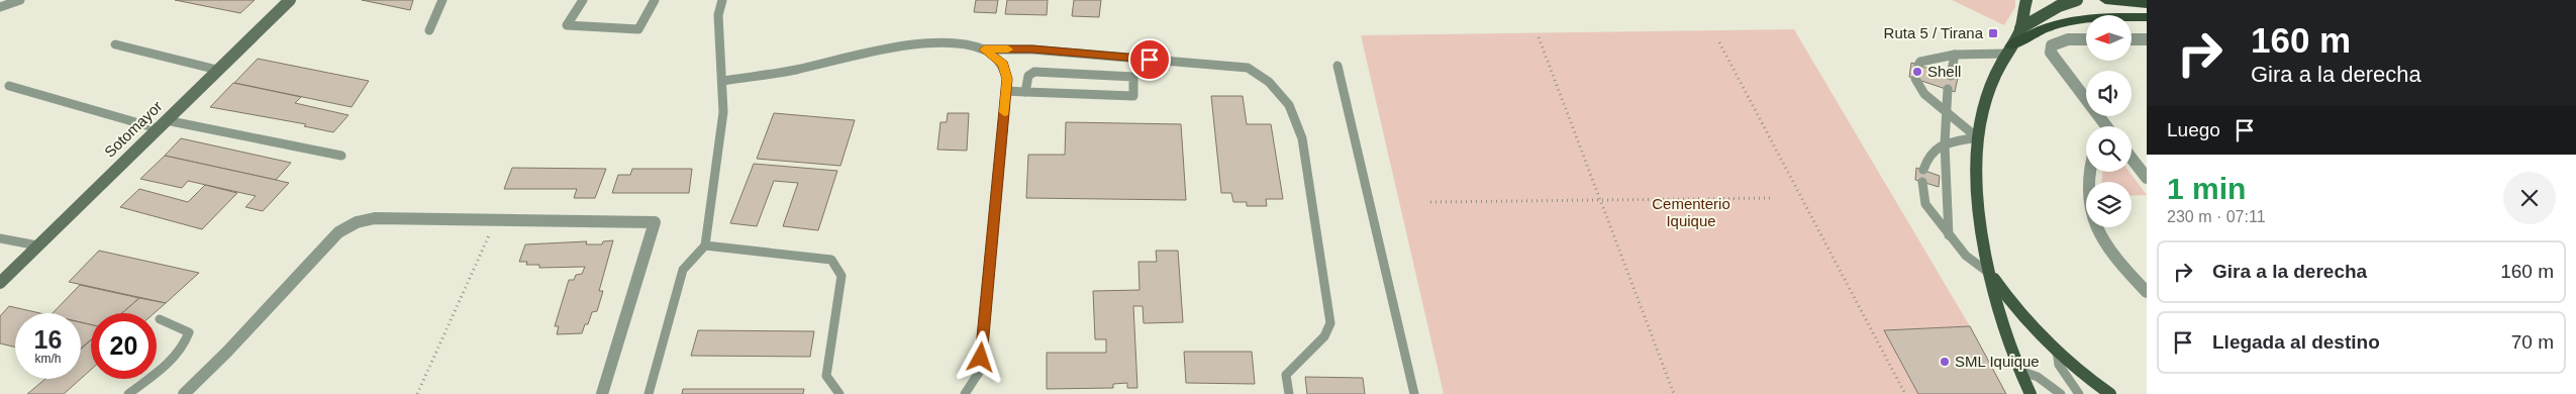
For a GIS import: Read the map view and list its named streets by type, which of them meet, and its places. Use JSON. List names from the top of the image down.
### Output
{
  "streets": {
    "main road": ["Sotomayor"]
  },
  "parks": ["Cementerio Iquique"],
  "places": {
    "transit": ["Ruta 5 / Tirana"],
    "other": ["Shell", "SML Iquique"]
  },
  "north": "left",
  "page": {
    "turn": ["160 m", "Gira a la derecha"],
    "then": "Luego",
    "heading": ["1 min", "230 m · 07:11"],
    "list": [
      {
        "name": "Gira a la derecha",
        "value": "160 m"
      },
      {
        "name": "Llegada al destino",
        "value": "70 m"
      }
    ],
    "speed": "16 km/h",
    "limit": "20"
  }
}
